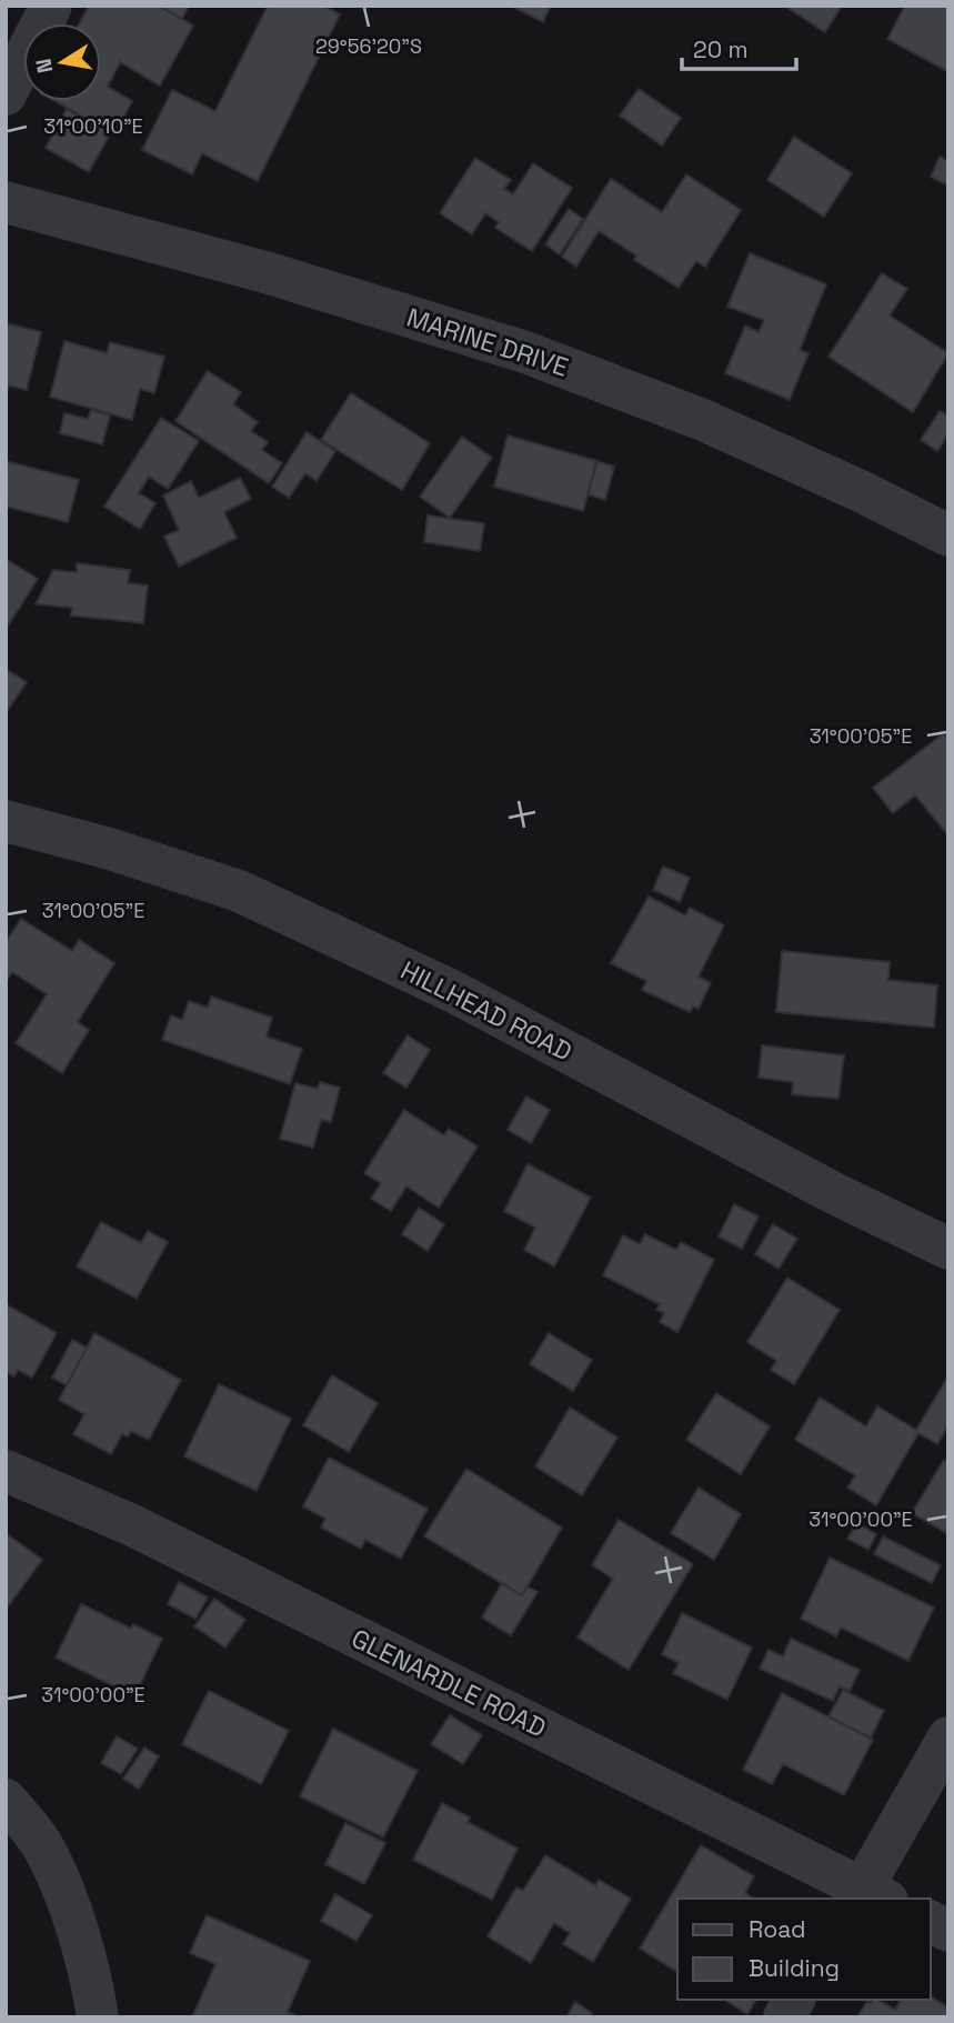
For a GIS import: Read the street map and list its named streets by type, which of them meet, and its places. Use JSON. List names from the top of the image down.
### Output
{
  "streets": {
    "street": ["MARINE DRIVE", "HILLHEAD ROAD", "GLENARDLE ROAD"]
  },
  "legend": ["Road", "Building"],
  "scale_bar": "20 m",
  "north": "left",
  "coordinates": [
    "29°56'20\"S",
    "31°00'10\"E",
    "31°00'05\"E",
    "31°00'00\"E"
  ]
}
